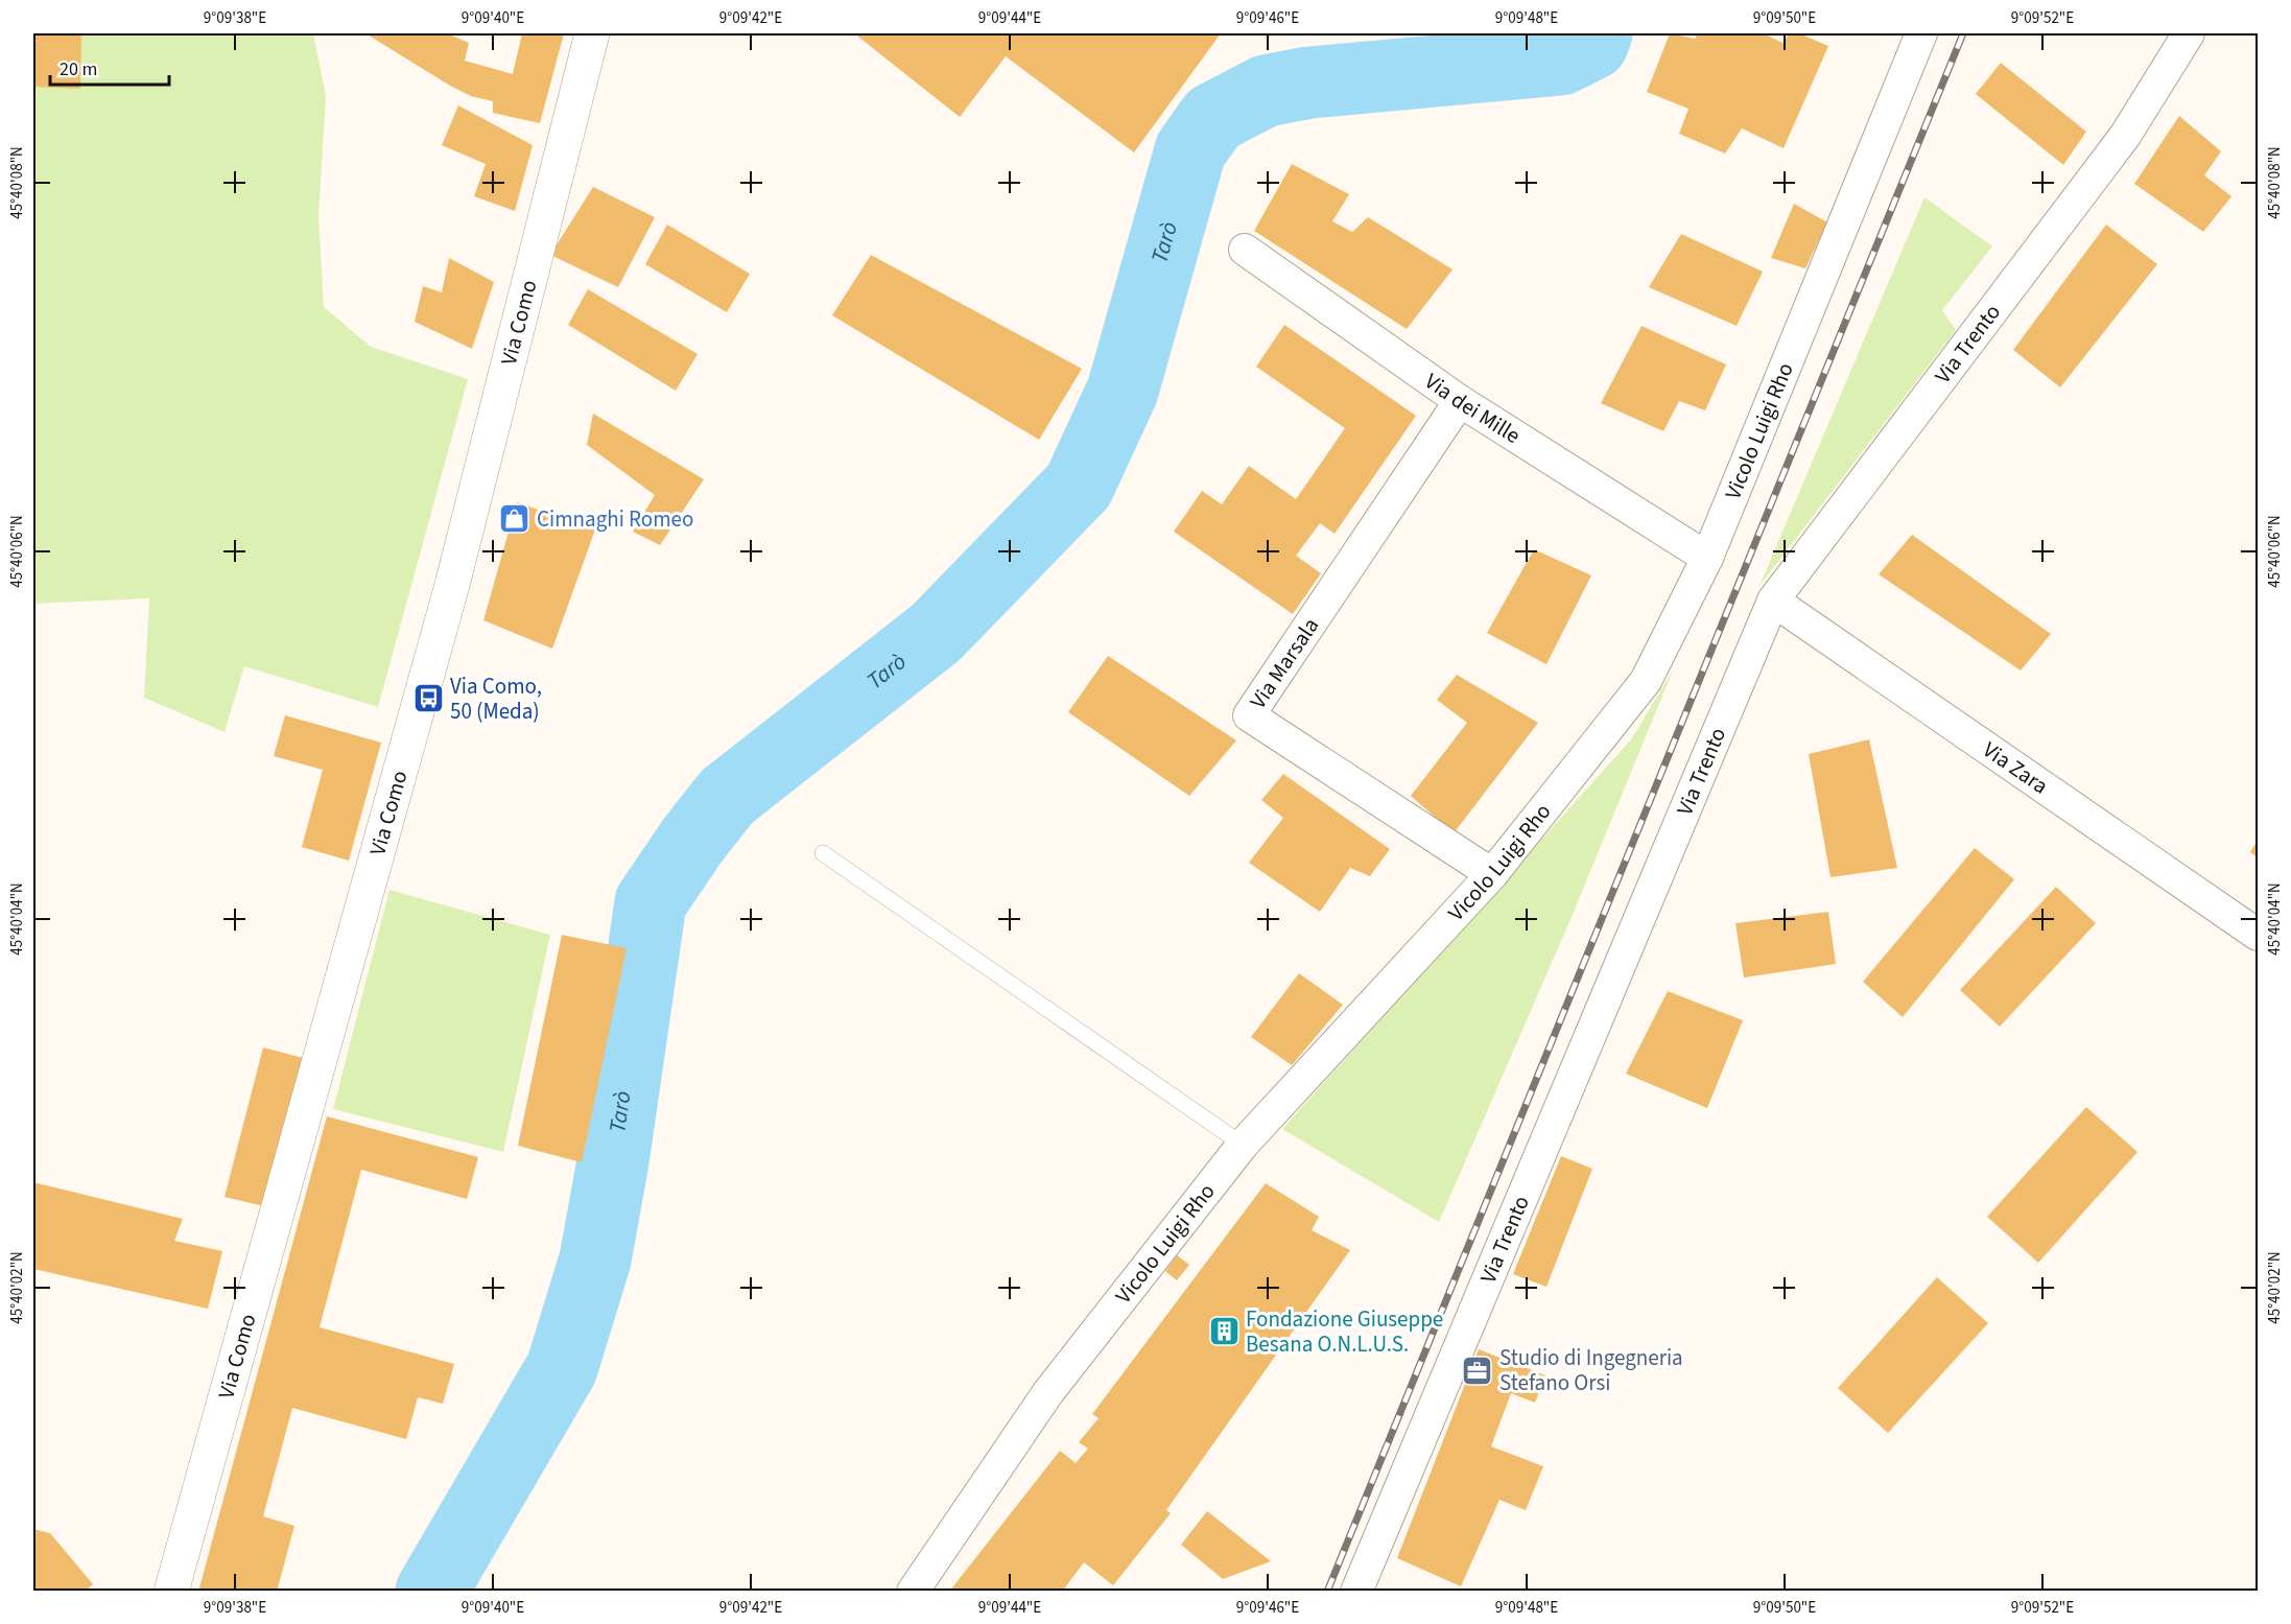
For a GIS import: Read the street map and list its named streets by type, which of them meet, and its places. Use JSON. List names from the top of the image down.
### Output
{
  "streets": {
    "street": [
      "Via Como",
      "Via Trento",
      "Via dei Mille",
      "Vicolo Luigi Rho",
      "Via Marsala",
      "Via Zara"
    ]
  },
  "crossings": [
    ["Via Trento", "Via Zara"],
    ["Via dei Mille", "Vicolo Luigi Rho"],
    ["Via dei Mille", "Via Marsala"],
    ["Vicolo Luigi Rho", "Via Marsala"]
  ],
  "water": ["Tarò"],
  "places": {
    "shop": ["Cimnaghi Romeo"],
    "bus stop": ["Via Como, 50 (Meda)"],
    "building": ["Fondazione Giuseppe Besana O.N.L.U.S."],
    "office": ["Studio di Ingegneria Stefano Orsi"]
  },
  "scale_bar": "20 m",
  "coordinates": [
    "9°09'38\"E",
    "9°09'40\"E",
    "9°09'42\"E",
    "9°09'44\"E",
    "9°09'46\"E",
    "9°09'48\"E",
    "9°09'50\"E",
    "9°09'52\"E",
    "45°40'08\"N",
    "45°40'06\"N",
    "45°40'04\"N",
    "45°40'02\"N"
  ]
}
